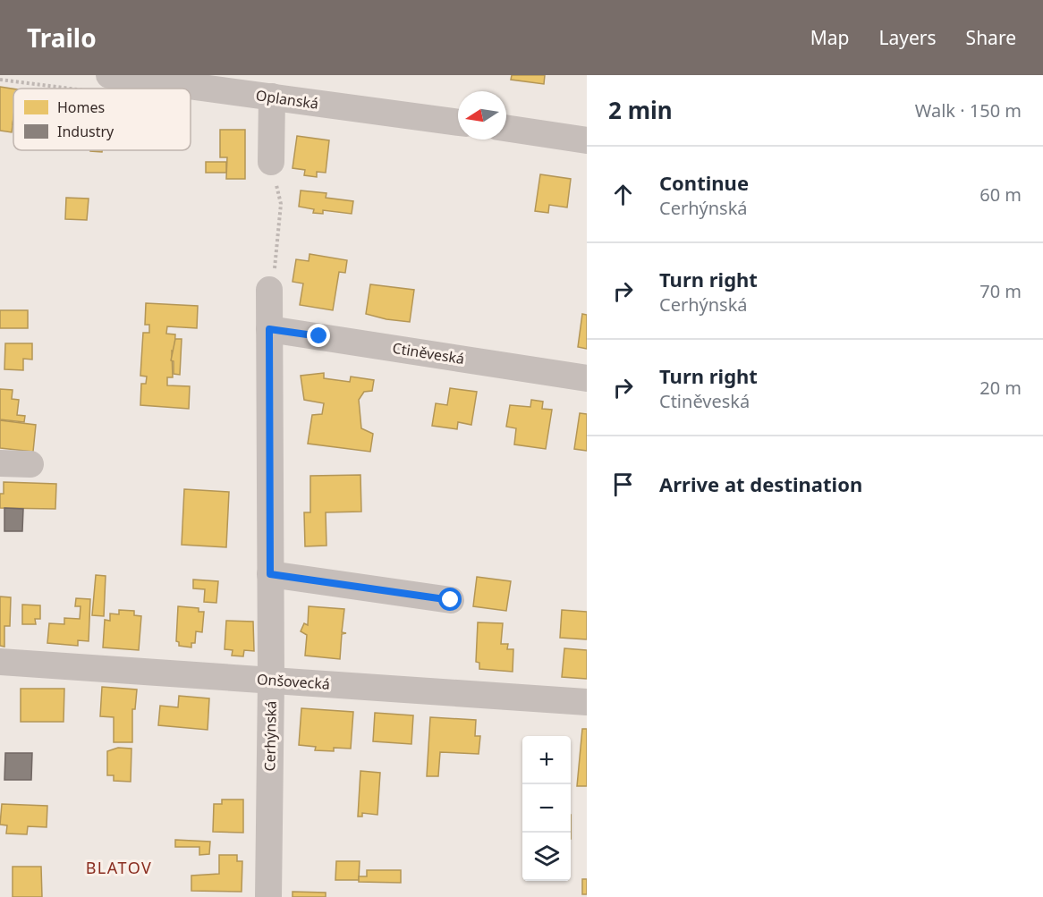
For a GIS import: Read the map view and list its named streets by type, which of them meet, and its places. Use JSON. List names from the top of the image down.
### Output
{
  "streets": {
    "street": [
      "Oplanská",
      "Ctiněveská",
      "Onšovecká",
      "Cerhýnská"
    ]
  },
  "crossings": [
    ["Ctiněveská", "Cerhýnská"],
    ["Onšovecká", "Cerhýnská"]
  ],
  "districts": ["BLATOV"],
  "legend": ["Homes", "Industry"],
  "north": "left",
  "page": {
    "header": "Trailo",
    "nav": ["Map", "Layers", "Share"],
    "heading": ["2 min", "Walk · 150 m"],
    "list": [
      ["Continue", "Cerhýnská", "60 m"],
      ["Turn right", "Cerhýnská", "70 m"],
      ["Turn right", "Ctiněveská", "20 m"],
      "Arrive at destination"
    ],
    "map_buttons": ["+", "−"]
  }
}
